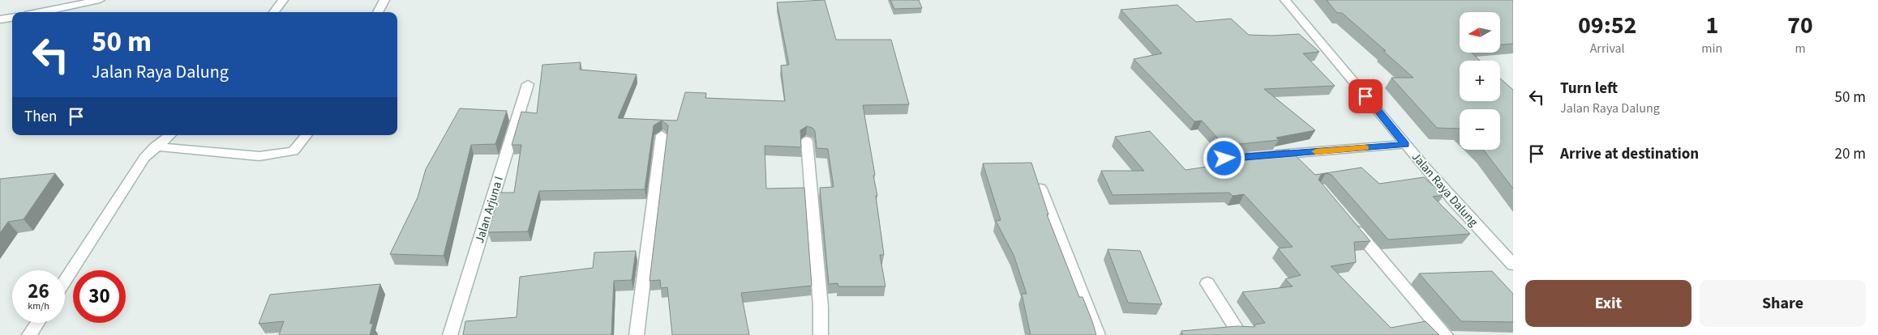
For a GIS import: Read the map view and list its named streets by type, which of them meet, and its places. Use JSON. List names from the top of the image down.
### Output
{
  "streets": {
    "street": ["Jalan Raya Dalung", "Jalan Arjuna I"]
  },
  "north": "left",
  "page": {
    "eta": [
      "09:52",
      "Arrival",
      "1",
      "min",
      "70",
      "m"
    ],
    "map_buttons": ["+", "−"],
    "turn": ["50 m", "Jalan Raya Dalung"],
    "list": [
      {
        "name": "Turn left",
        "note": "Jalan Raya Dalung",
        "value": "50 m"
      },
      {
        "name": "Arrive at destination",
        "value": "20 m"
      }
    ],
    "then": "Then",
    "speed": "26 km/h",
    "limit": "30",
    "buttons": ["Exit", "Share"]
  }
}
